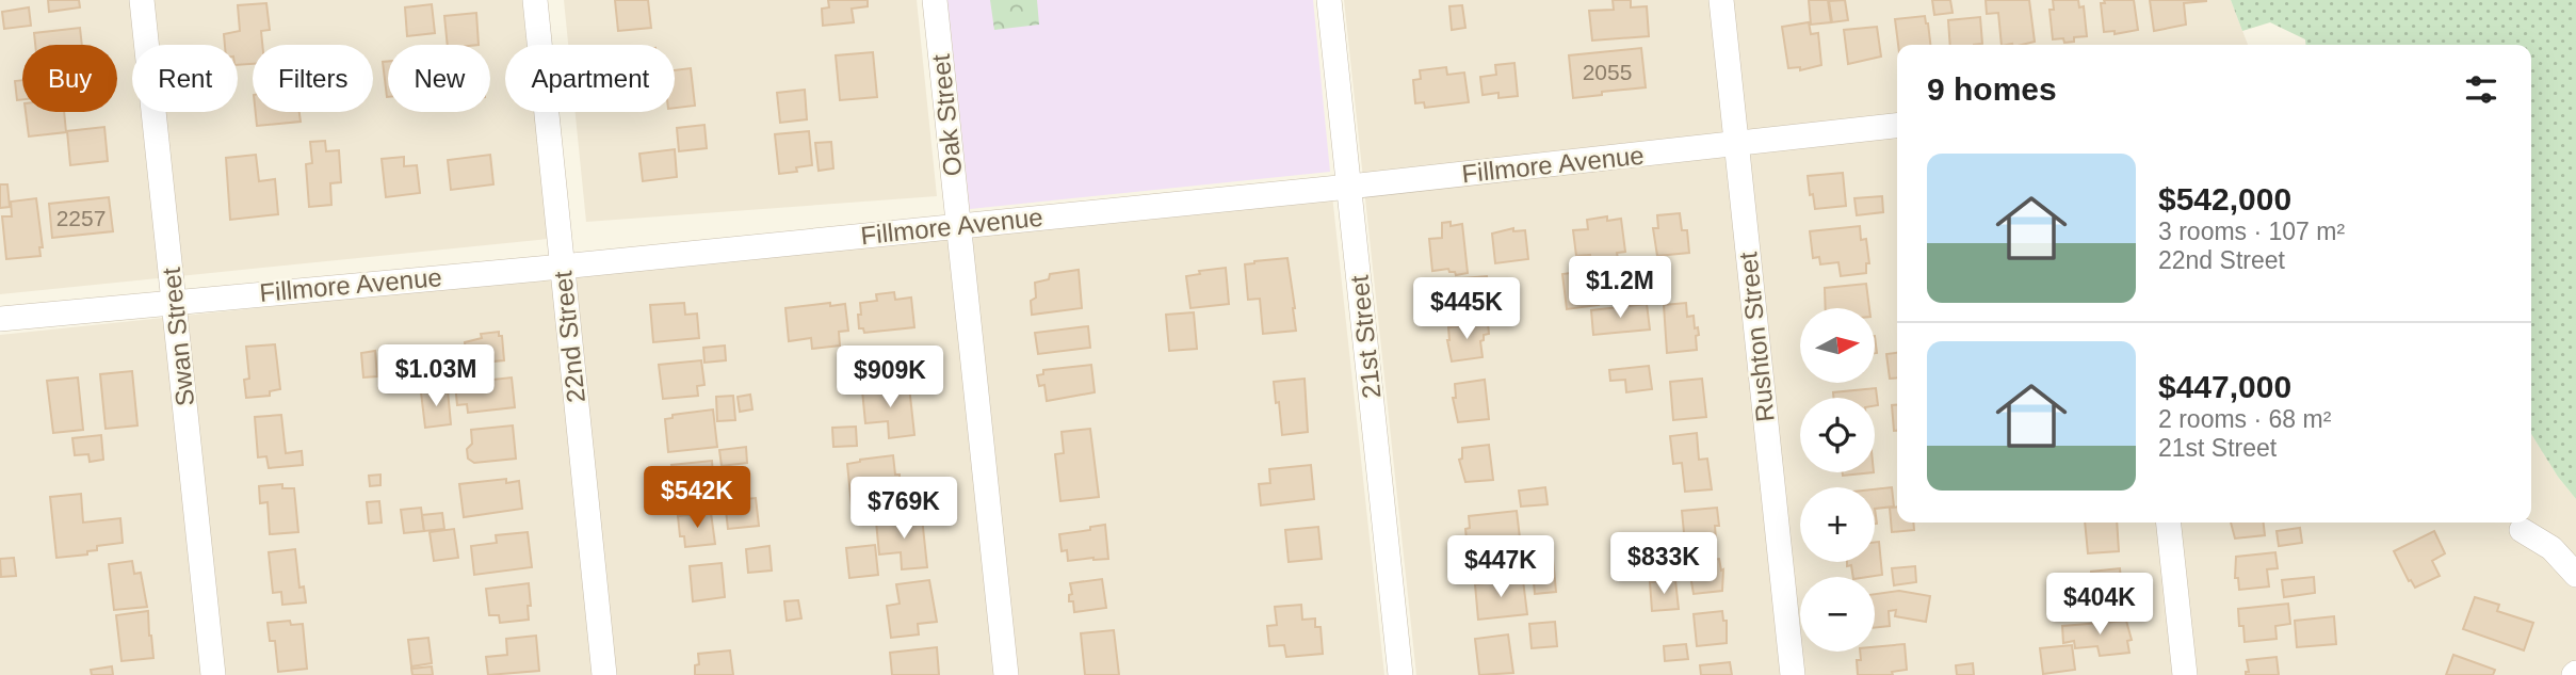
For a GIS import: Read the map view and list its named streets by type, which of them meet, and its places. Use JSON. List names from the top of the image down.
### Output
{
  "streets": {
    "street": [
      "Oak Street",
      "Fillmore Avenue",
      "Swan Street",
      "22nd Street",
      "21st Street",
      "Rushton Street"
    ]
  },
  "crossings": [
    ["Oak Street", "Fillmore Avenue"],
    ["Fillmore Avenue", "Swan Street"],
    ["Fillmore Avenue", "22nd Street"],
    ["Fillmore Avenue", "21st Street"],
    ["Fillmore Avenue", "Rushton Street"]
  ],
  "house_numbers": ["2055", "2257"],
  "north": "right",
  "page": {
    "chip": [
      "Buy",
      "Rent",
      "Filters",
      "New",
      "Apartment"
    ],
    "heading": "9 homes",
    "list": [
      {
        "name": "$542,000",
        "note": "3 rooms · 107 m² · 22nd Street"
      },
      {
        "name": "$447,000",
        "note": "2 rooms · 68 m² · 21st Street"
      }
    ],
    "price": [
      "$1.2M",
      "$445K",
      "$1.03M",
      "$909K",
      "$542K",
      "$769K",
      "$833K",
      "$447K",
      "$404K"
    ],
    "map_buttons": ["+", "−"]
  }
}
